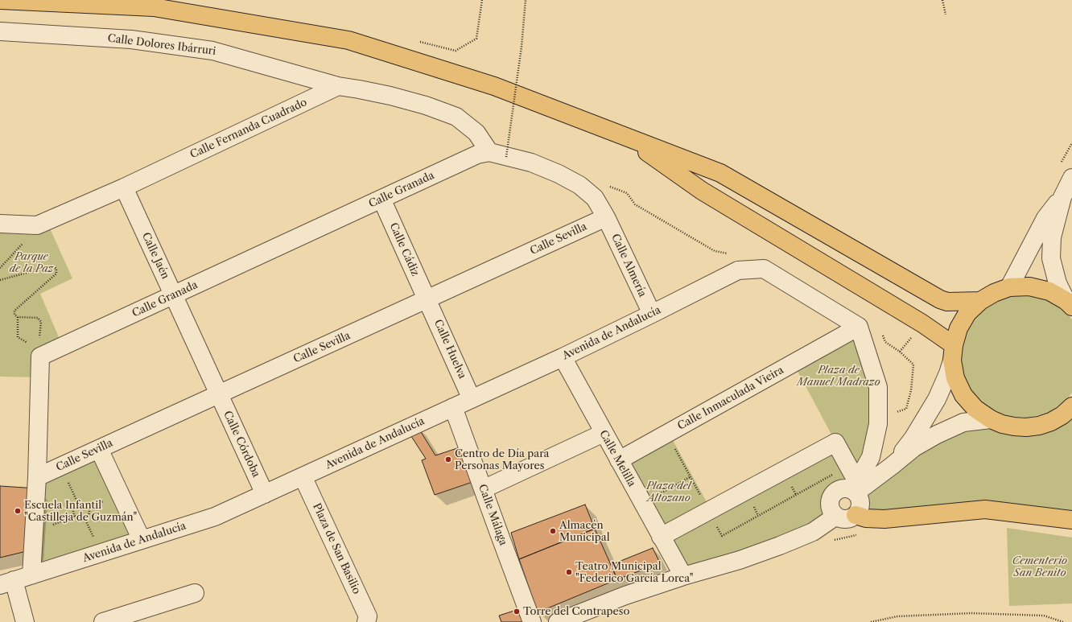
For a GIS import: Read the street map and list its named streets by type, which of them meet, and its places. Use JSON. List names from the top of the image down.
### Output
{
  "streets": {
    "street": [
      "Calle Dolores Ibárruri",
      "Calle Fernanda Cuadrado",
      "Calle Granada",
      "Calle Sevilla",
      "Calle Cádiz",
      "Calle Jaén",
      "Calle Almería",
      "Avenida de Andalucía",
      "Calle Huelva",
      "Calle Inmaculada Vieira",
      "Calle Córdoba",
      "Calle Melilla",
      "Calle Málaga",
      "Plaza de San Basilio"
    ]
  },
  "crossings": [
    ["Calle Dolores Ibárruri", "Calle Fernanda Cuadrado"],
    ["Calle Fernanda Cuadrado", "Calle Jaén"],
    ["Calle Granada", "Calle Cádiz"],
    ["Calle Granada", "Calle Jaén"],
    ["Calle Granada", "Calle Almería"],
    ["Calle Sevilla", "Calle Cádiz"],
    ["Calle Sevilla", "Calle Jaén"],
    ["Calle Sevilla", "Calle Almería"],
    ["Calle Sevilla", "Calle Huelva"],
    ["Calle Sevilla", "Calle Córdoba"],
    ["Calle Cádiz", "Calle Huelva"],
    ["Calle Jaén", "Calle Córdoba"],
    ["Calle Almería", "Avenida de Andalucía"],
    ["Avenida de Andalucía", "Calle Huelva"],
    ["Avenida de Andalucía", "Calle Inmaculada Vieira"],
    ["Avenida de Andalucía", "Calle Córdoba"],
    ["Avenida de Andalucía", "Calle Melilla"],
    ["Avenida de Andalucía", "Calle Málaga"],
    ["Avenida de Andalucía", "Plaza de San Basilio"],
    ["Calle Inmaculada Vieira", "Calle Melilla"]
  ],
  "parks": [
    "Parque de la Paz",
    "Plaza de Manuel Madrazo",
    "Plaza del Altozano",
    "Cementerio San Benito"
  ],
  "places": [
    "Centro de Día para Personas Mayores",
    "Escuela Infantil \"Castilleja de Guzmán\"",
    "Almacén Municipal",
    "Teatro Municipal \"Federico García Lorca\"",
    "Torre del Contrapeso"
  ]
}
